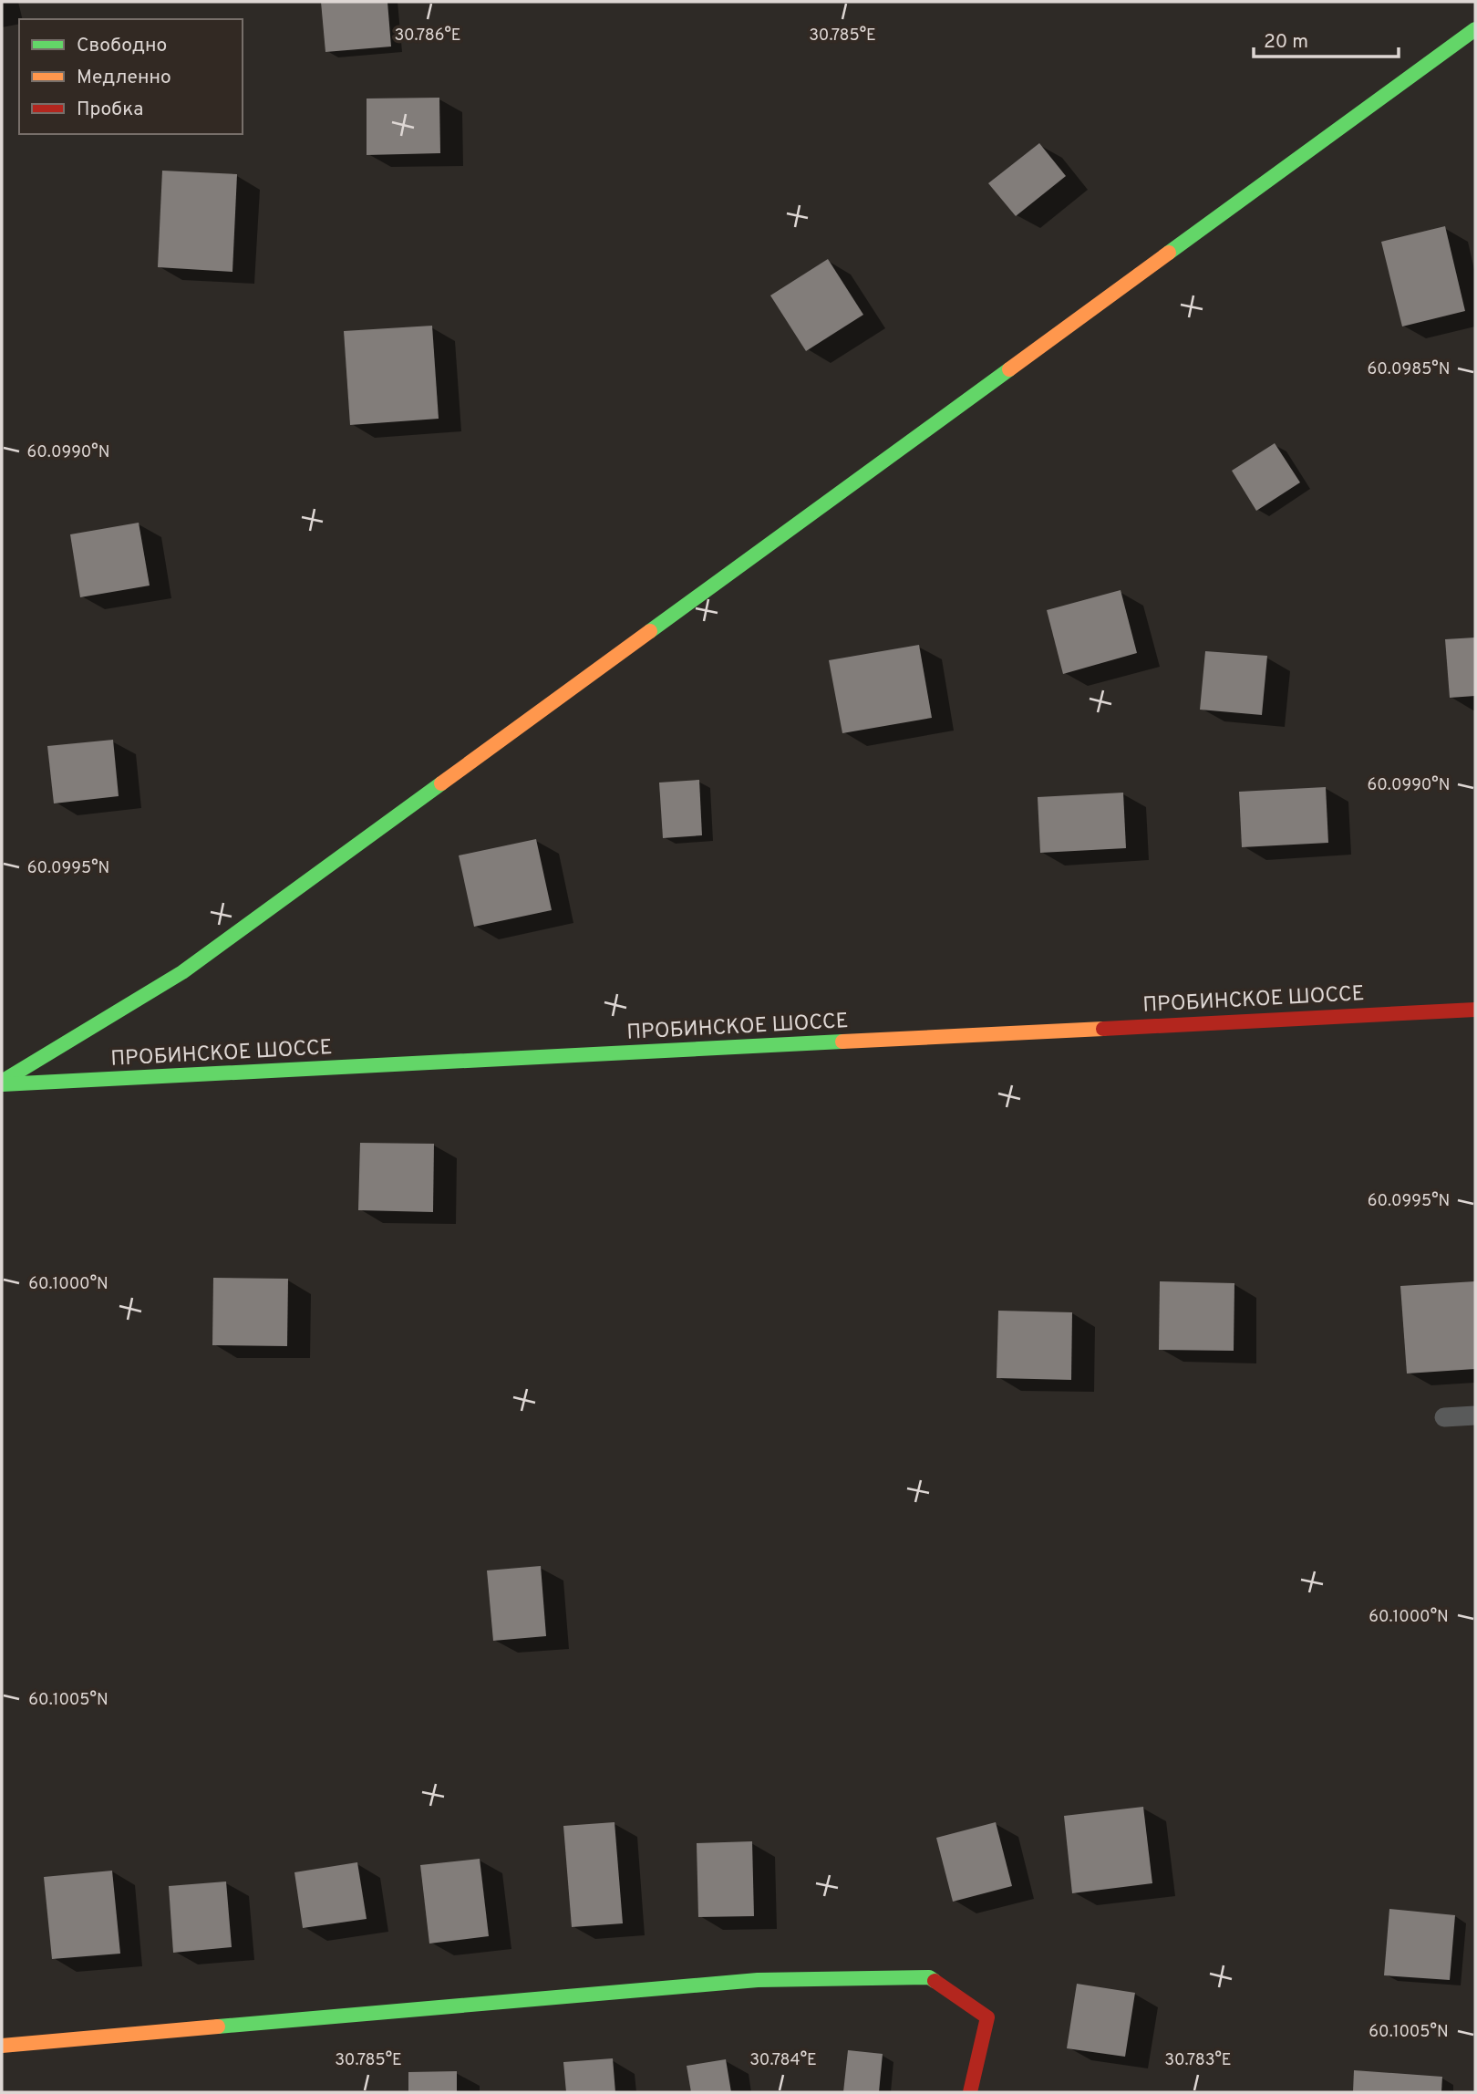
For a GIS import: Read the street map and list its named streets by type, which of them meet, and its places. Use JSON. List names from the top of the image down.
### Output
{
  "streets": {
    "street": ["ПРОБИНСКОЕ ШОССЕ"]
  },
  "legend": ["Свободно", "Медленно", "Пробка"],
  "scale_bar": "20 m",
  "coordinates": [
    "30.786°E",
    "30.785°E",
    "60.0985°N",
    "60.0990°N",
    "60.0995°N",
    "60.1000°N",
    "60.1005°N",
    "30.784°E",
    "30.783°E"
  ]
}
